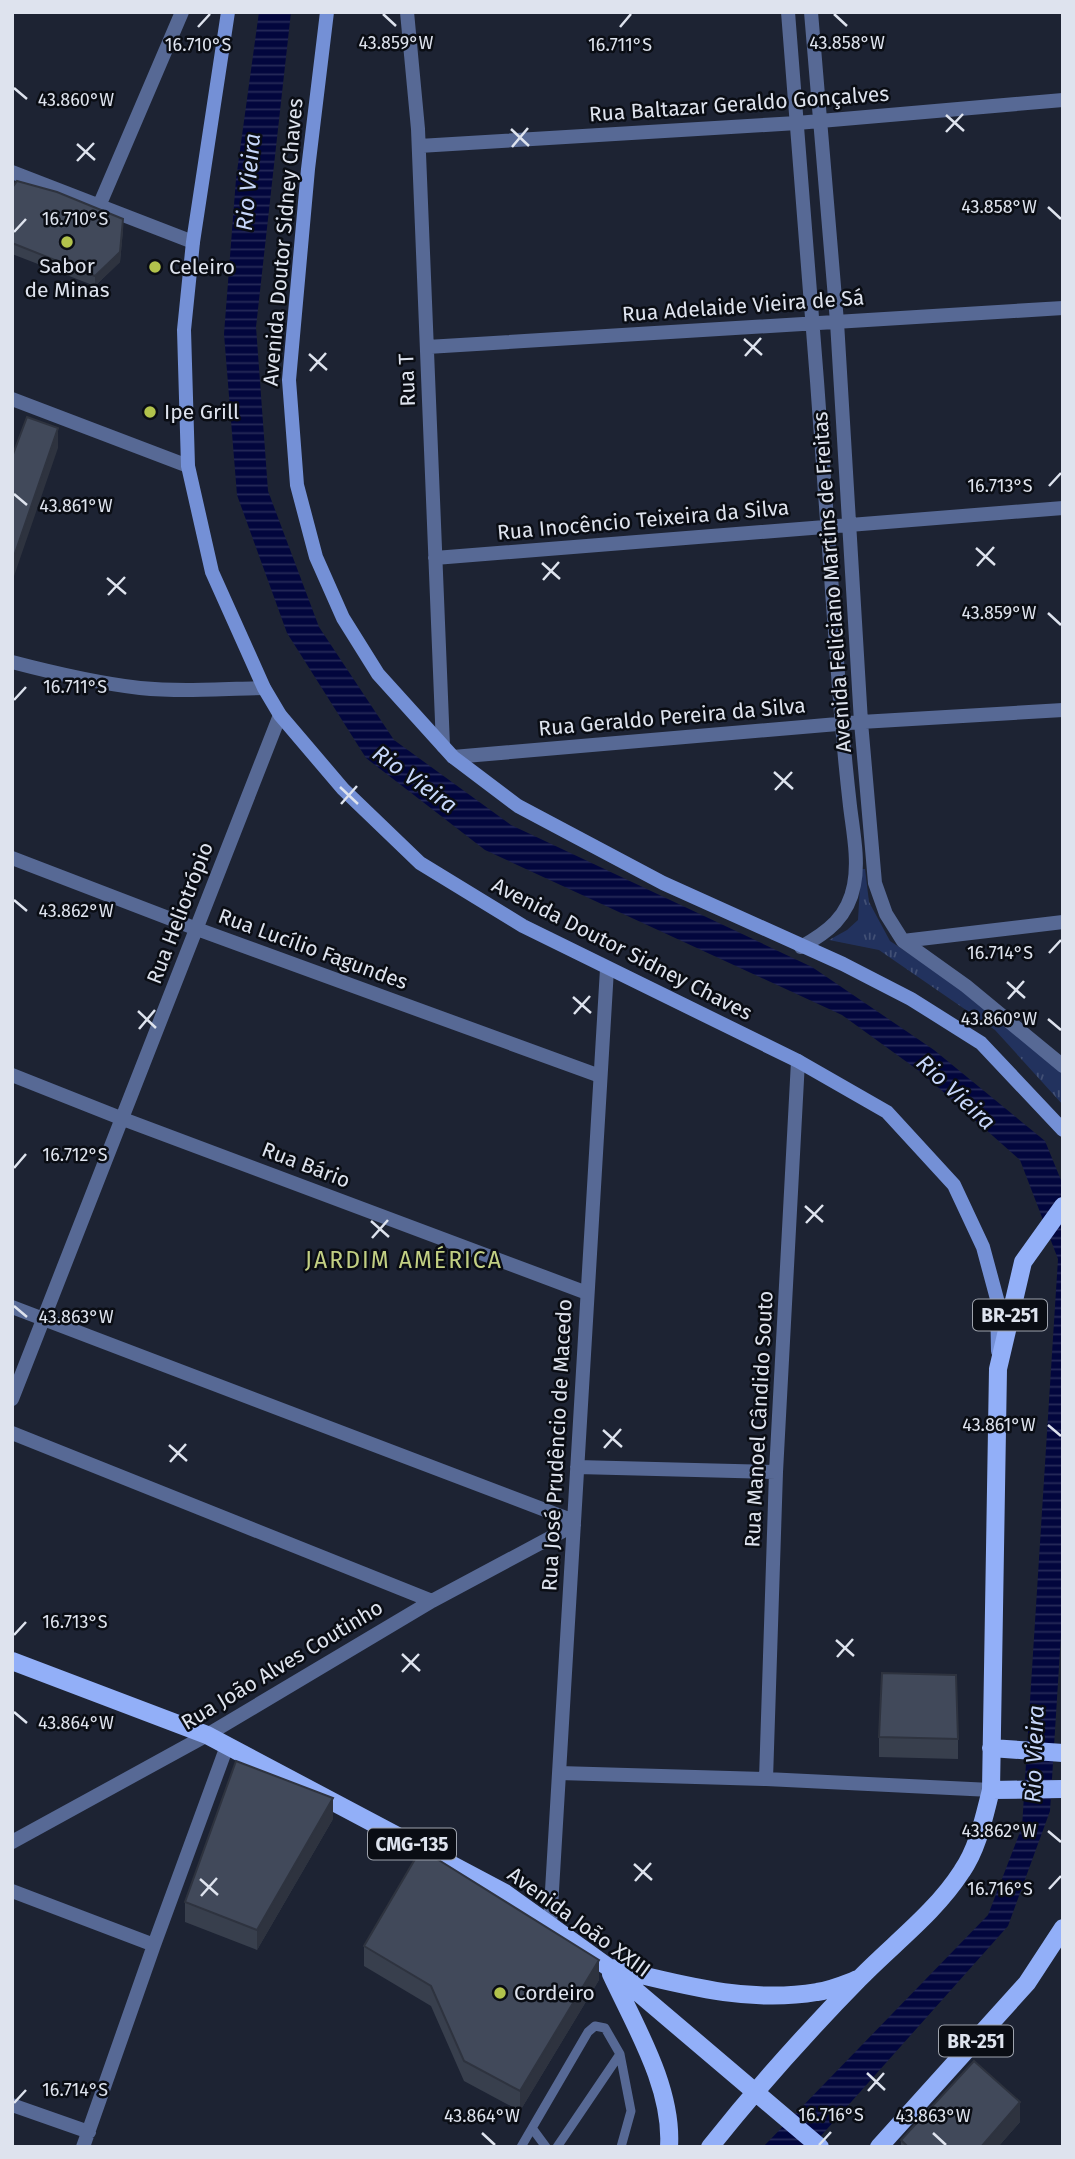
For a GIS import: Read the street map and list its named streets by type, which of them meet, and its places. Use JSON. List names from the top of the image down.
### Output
{
  "streets": {
    "main road": [
      "Avenida Doutor Sidney Chaves",
      "BR-251",
      "CMG-135",
      "Avenida João XXIII"
    ],
    "street": [
      "Rua Baltazar Geraldo Gonçalves",
      "Rua Adelaide Vieira de Sá",
      "Rua T",
      "Rua Inocêncio Teixeira da Silva",
      "Avenida Feliciano Martins de Freitas",
      "Rua Geraldo Pereira da Silva",
      "Rua Heliotrópio",
      "Rua Lucílio Fagundes",
      "Rua Bário",
      "Rua Manoel Cândido Souto",
      "Rua José Prudêncio de Macedo",
      "Rua João Alves Coutinho"
    ]
  },
  "crossings": [
    ["Rua Baltazar Geraldo Gonçalves", "Rua T"],
    ["Rua Baltazar Geraldo Gonçalves", "Avenida Feliciano Martins de Freitas"],
    ["Avenida Doutor Sidney Chaves", "Rua T"],
    ["Avenida Doutor Sidney Chaves", "Avenida Feliciano Martins de Freitas"],
    ["Avenida Doutor Sidney Chaves", "Rua Geraldo Pereira da Silva"],
    ["Avenida Doutor Sidney Chaves", "Rua Heliotrópio"],
    ["Avenida Doutor Sidney Chaves", "BR-251"],
    ["Avenida Doutor Sidney Chaves", "Rua Manoel Cândido Souto"],
    ["Avenida Doutor Sidney Chaves", "Rua José Prudêncio de Macedo"],
    ["Rua Adelaide Vieira de Sá", "Rua T"],
    ["Rua Adelaide Vieira de Sá", "Avenida Feliciano Martins de Freitas"],
    ["Rua T", "Rua Inocêncio Teixeira da Silva"],
    ["Rua T", "Rua Geraldo Pereira da Silva"],
    ["Rua Inocêncio Teixeira da Silva", "Avenida Feliciano Martins de Freitas"],
    ["Avenida Feliciano Martins de Freitas", "Rua Geraldo Pereira da Silva"],
    ["Rua Heliotrópio", "Rua Lucílio Fagundes"],
    ["Rua Heliotrópio", "Rua Bário"],
    ["Rua Lucílio Fagundes", "Rua José Prudêncio de Macedo"],
    ["Rua Bário", "Rua José Prudêncio de Macedo"],
    ["BR-251", "Avenida João XXIII"],
    ["Rua José Prudêncio de Macedo", "Rua João Alves Coutinho"],
    ["Rua José Prudêncio de Macedo", "Avenida João XXIII"],
    ["Rua João Alves Coutinho", "Avenida João XXIII"]
  ],
  "districts": ["JARDIM AMÉRICA"],
  "water": ["Rio Vieira"],
  "places": [
    "Sabor de Minas",
    "Celeiro",
    "Ipe Grill",
    "Cordeiro"
  ],
  "coordinates": [
    "43.859°W",
    "43.858°W",
    "16.710°S",
    "16.711°S",
    "43.860°W",
    "16.713°S",
    "43.861°W",
    "43.862°W",
    "16.714°S",
    "16.712°S",
    "43.863°W",
    "43.864°W",
    "16.716°S"
  ]
}
